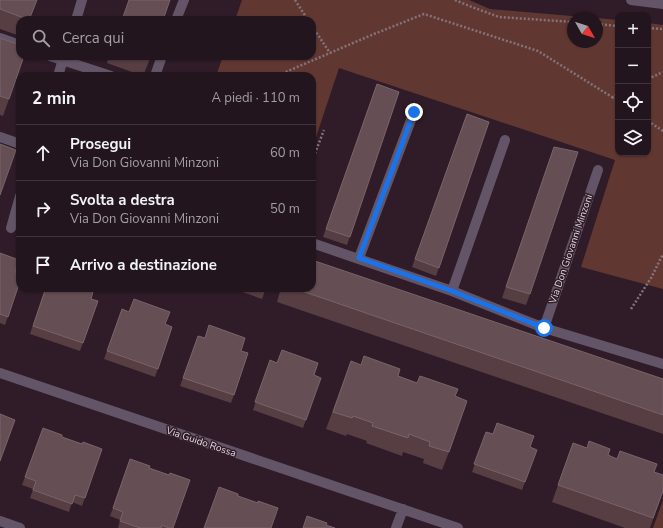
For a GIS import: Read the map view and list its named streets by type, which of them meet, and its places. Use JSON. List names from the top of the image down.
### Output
{
  "streets": {
    "street": ["Via Don Giovanni Minzoni", "Via Guido Rossa"]
  },
  "north": "bottom right",
  "page": {
    "map_buttons": ["+", "−"],
    "search": "Cerca qui",
    "heading": ["2 min", "A piedi · 110 m"],
    "list": [
      ["Prosegui", "Via Don Giovanni Minzoni", "60 m"],
      ["Svolta a destra", "Via Don Giovanni Minzoni", "50 m"],
      "Arrivo a destinazione"
    ]
  }
}
